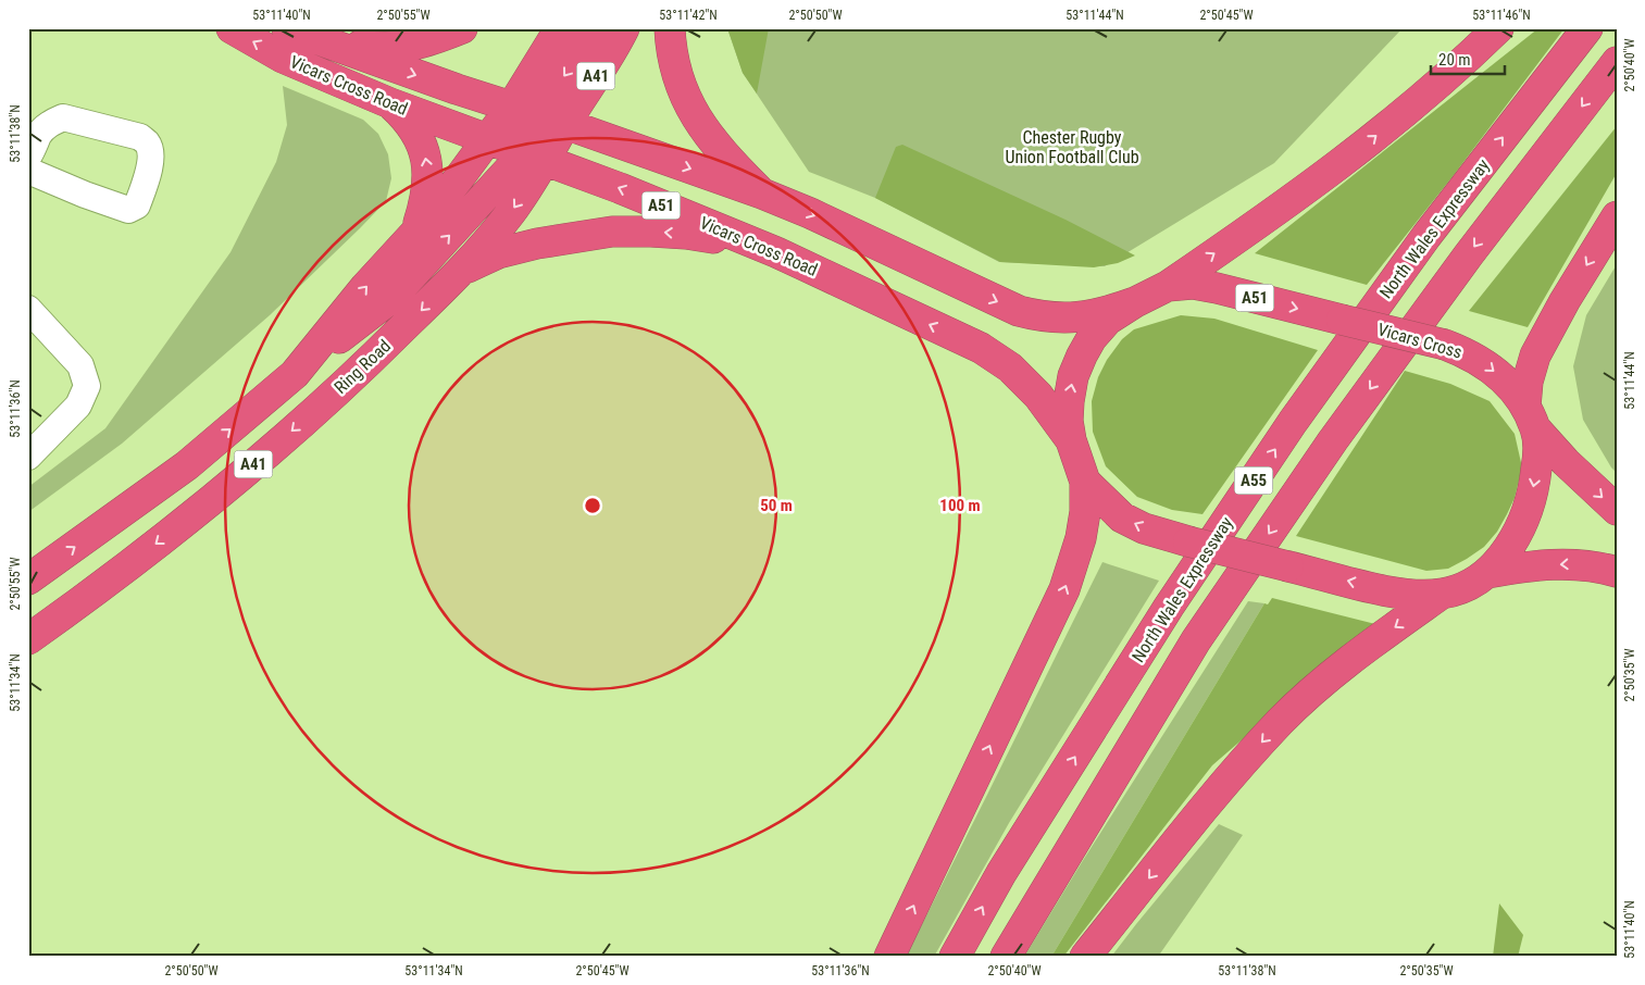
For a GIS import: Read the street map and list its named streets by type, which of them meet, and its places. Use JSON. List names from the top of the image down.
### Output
{
  "streets": {
    "highway": [
      "A41",
      "Vicars Cross Road",
      "A51",
      "North Wales Expressway",
      "Vicars Cross",
      "Ring Road",
      "A55"
    ]
  },
  "crossings": [
    ["A41", "Vicars Cross Road"],
    ["Vicars Cross Road", "Vicars Cross"],
    ["Vicars Cross Road", "Ring Road"],
    ["A51", "Vicars Cross"]
  ],
  "parks": ["Chester Rugby Union Football Club"],
  "scale_bar": "20 m",
  "coordinates": [
    "53°11'40\"N",
    "2°50'55\"W",
    "53°11'42\"N",
    "2°50'50\"W",
    "53°11'44\"N",
    "2°50'45\"W",
    "53°11'46\"N",
    "2°50'40\"W",
    "53°11'38\"N",
    "53°11'36\"N",
    "2°50'35\"W",
    "53°11'34\"N"
  ],
  "rings": ["50 m", "100 m"]
}
